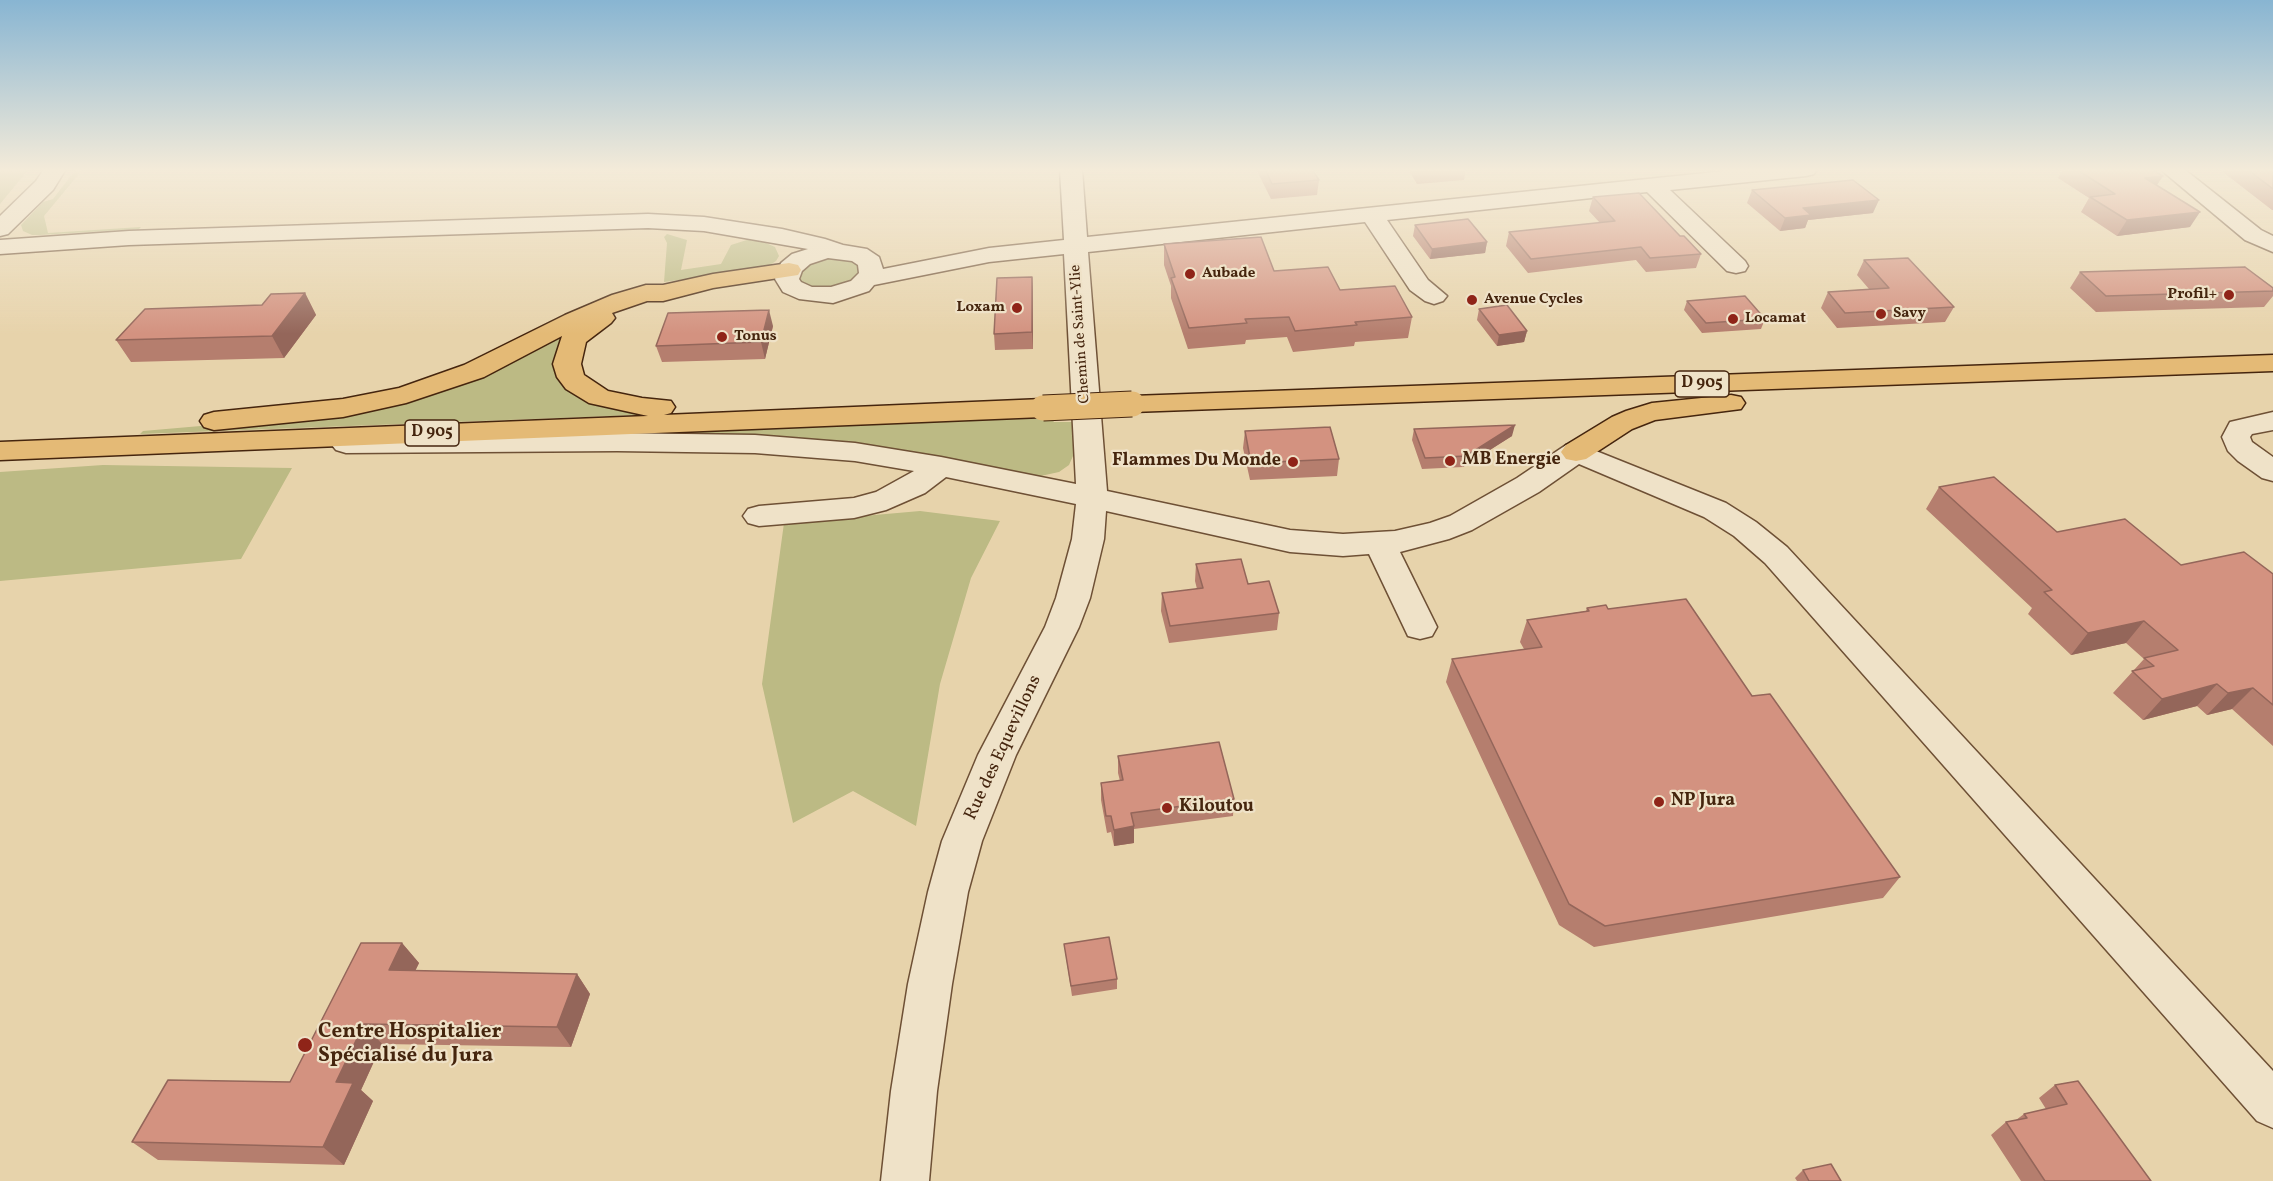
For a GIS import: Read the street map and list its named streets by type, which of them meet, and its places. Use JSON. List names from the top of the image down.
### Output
{
  "streets": {
    "main road": ["D 905"],
    "street": ["Chemin de Saint-Ylie", "Rue des Equevillons"]
  },
  "crossings": [
    ["Chemin de Saint-Ylie", "Rue des Equevillons"]
  ],
  "places": [
    "Aubade",
    "Profil+",
    "Avenue Cycles",
    "Loxam",
    "Savy",
    "Locamat",
    "Tonus",
    "MB Energie",
    "Flammes Du Monde",
    "NP Jura",
    "Kiloutou",
    "Centre Hospitalier Spécialisé du Jura"
  ]
}
